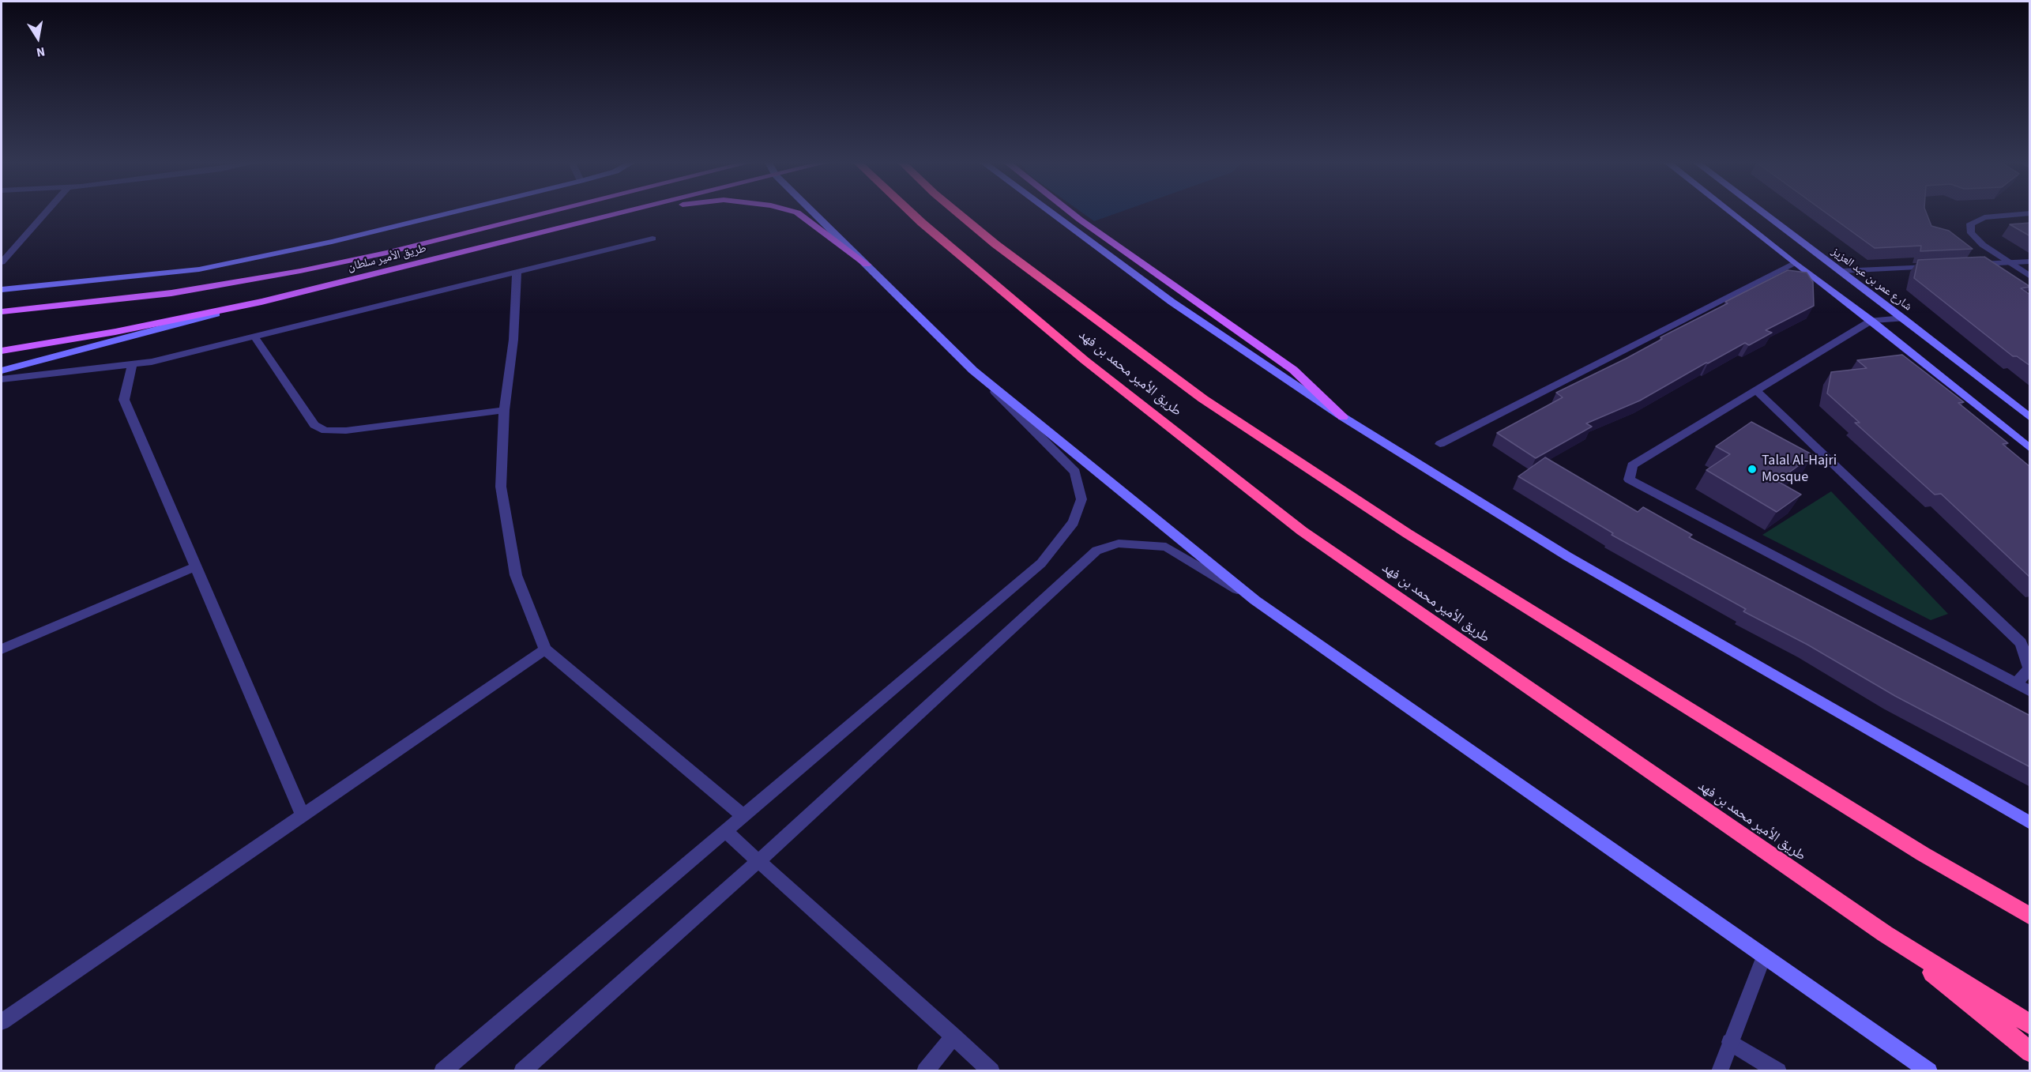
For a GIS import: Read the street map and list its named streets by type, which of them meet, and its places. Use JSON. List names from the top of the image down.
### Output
{
  "streets": {
    "highway": ["طريق الأمير محمد بن فهد"],
    "main road": ["طريق الأمير سلطان", "شارع عمر بن عبد العزيز"]
  },
  "places": ["Talal Al-Hajri Mosque"],
  "north": "bottom"
}
